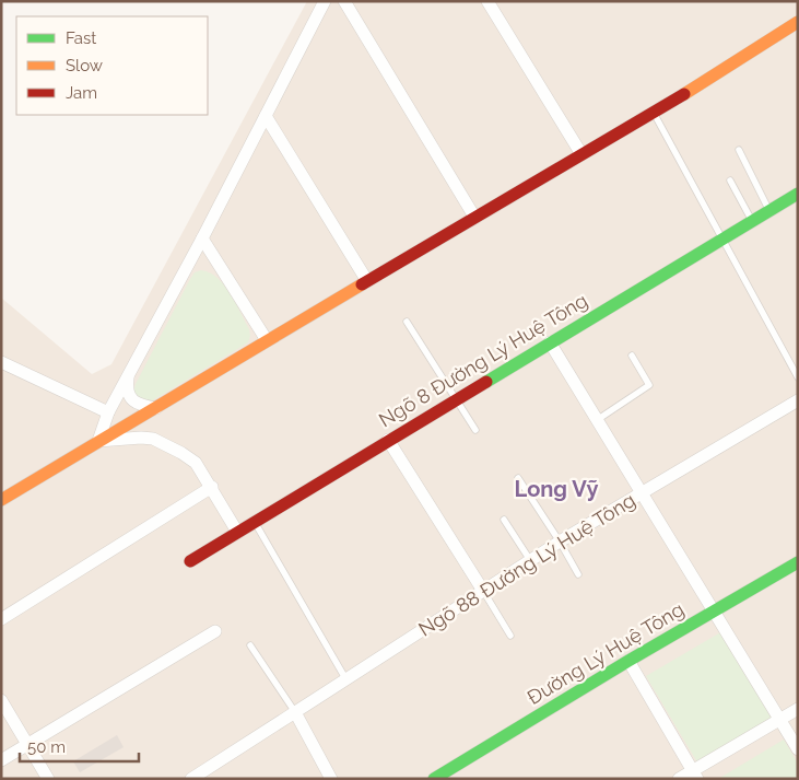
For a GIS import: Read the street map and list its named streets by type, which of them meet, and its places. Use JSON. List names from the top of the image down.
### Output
{
  "streets": {
    "street": ["Ngõ 8 Đường Lý Huệ Tông", "Ngõ 88 Đường Lý Huệ Tông", "Đường Lý Huệ Tông"]
  },
  "districts": ["Long Vỹ"],
  "legend": ["Fast", "Slow", "Jam"],
  "scale_bar": "50 m"
}
